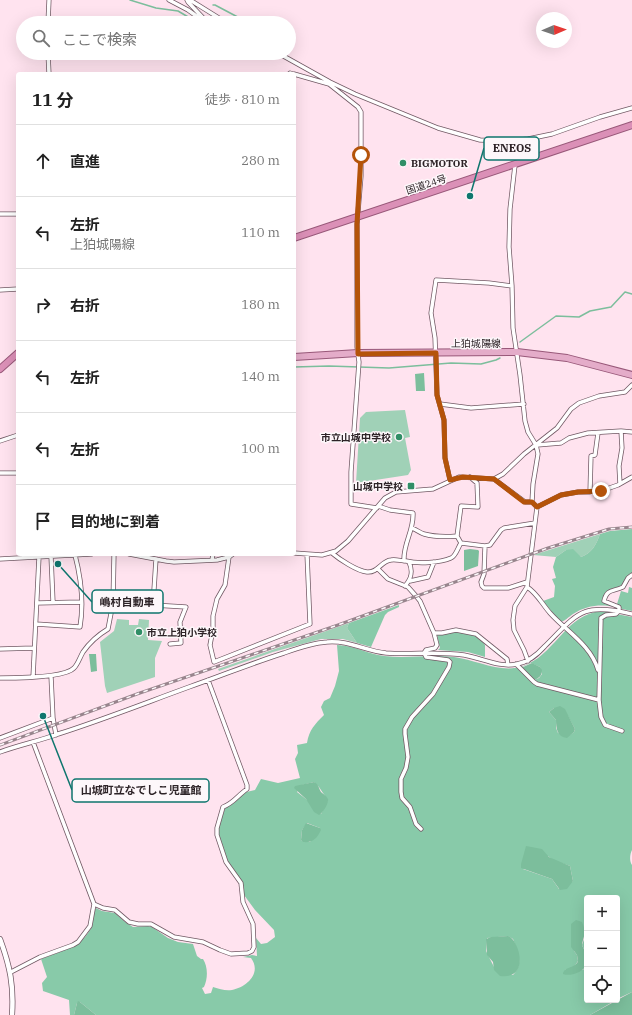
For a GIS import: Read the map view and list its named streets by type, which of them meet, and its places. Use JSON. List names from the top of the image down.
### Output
{
  "streets": {
    "highway": ["国道24号"],
    "main road": ["上狛城陽線"]
  },
  "places": {
    "other": [
      "BIGMOTOR",
      "ENEOS",
      "市立山城中学校",
      "嶋村自動車",
      "市立上狛小学校",
      "山城町立なでしこ児童館"
    ],
    "transit": ["山城中学校"]
  },
  "north": "right",
  "page": {
    "search": "ここで検索",
    "heading": ["11 分", "徒歩 · 810 m"],
    "list": [
      ["直進", "280 m"],
      ["左折", "上狛城陽線", "110 m"],
      ["右折", "180 m"],
      ["左折", "140 m"],
      ["左折", "100 m"],
      "目的地に到着"
    ],
    "map_buttons": ["+", "−"]
  }
}
